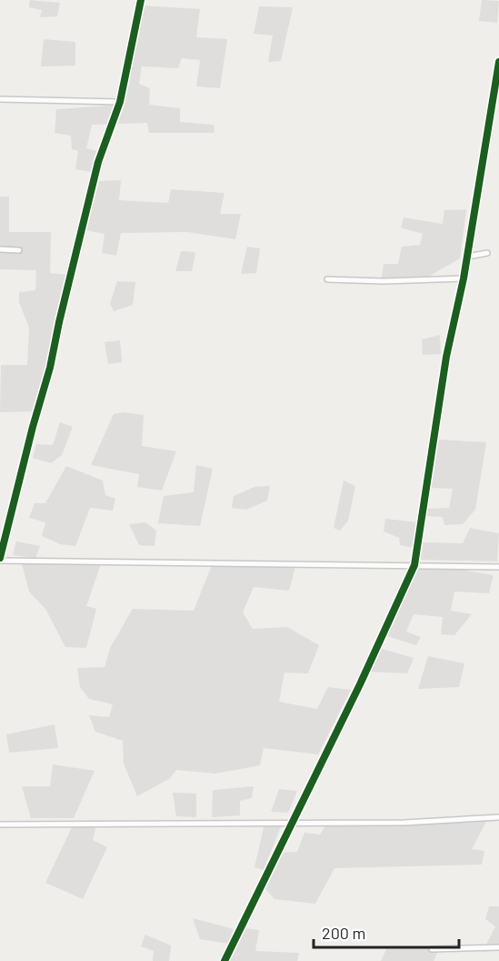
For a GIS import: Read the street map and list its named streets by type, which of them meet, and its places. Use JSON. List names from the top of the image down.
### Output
{
  "scale_bar": "200 m"
}
